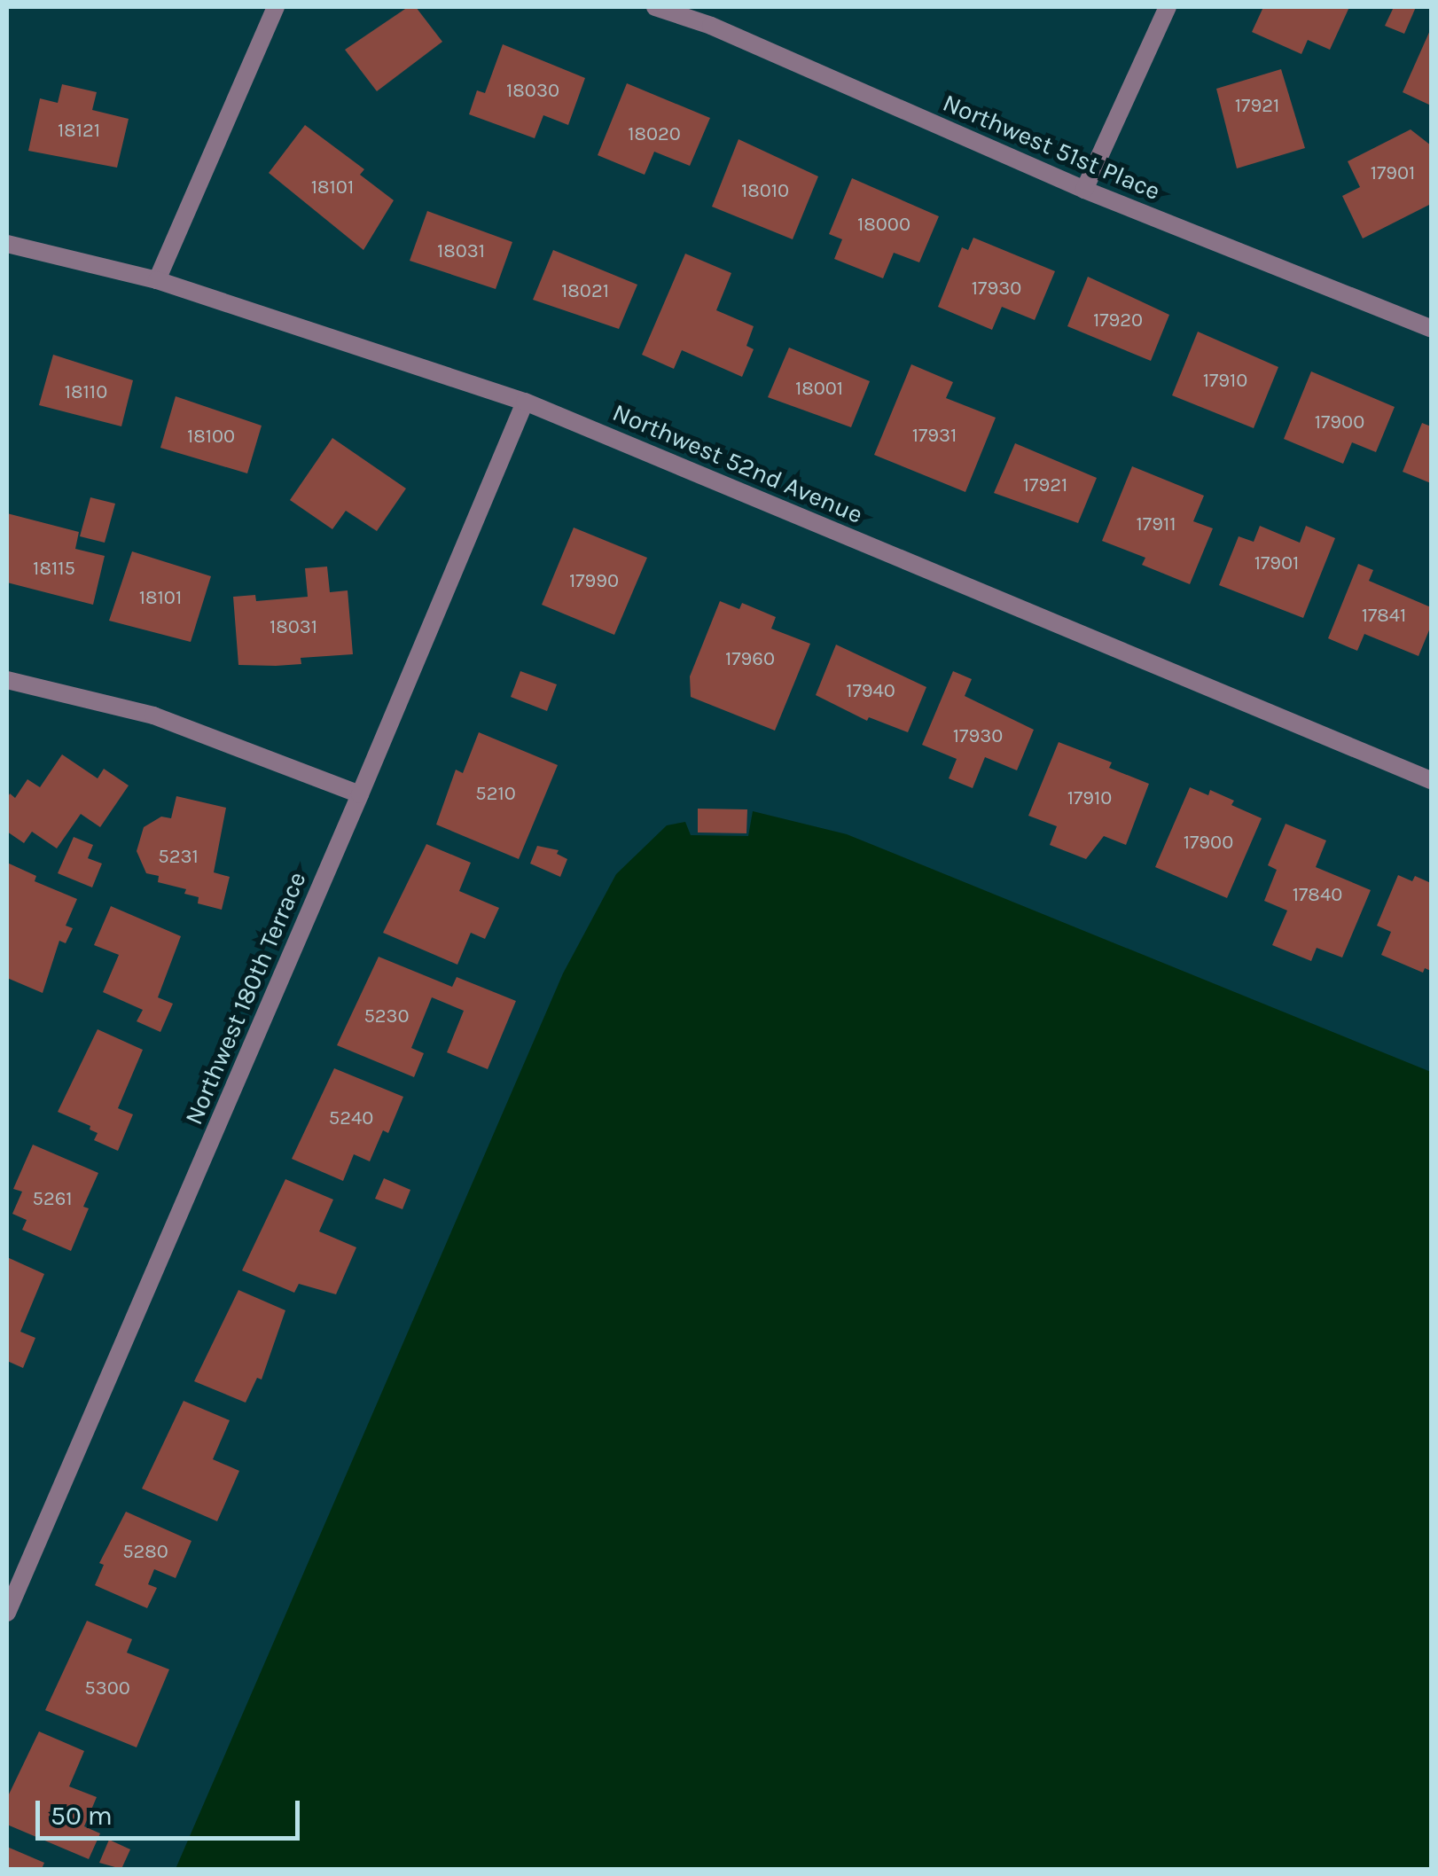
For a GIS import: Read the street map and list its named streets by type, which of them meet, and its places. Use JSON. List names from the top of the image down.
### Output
{
  "streets": {
    "street": ["Northwest 51st Place", "Northwest 52nd Avenue", "Northwest 180th Terrace"]
  },
  "crossings": [
    ["Northwest 52nd Avenue", "Northwest 180th Terrace"]
  ],
  "house_numbers": [
    "18030",
    "17921",
    "18121",
    "18020",
    "17901",
    "18101",
    "18010",
    "18000",
    "18031",
    "17930",
    "18021",
    "17920",
    "17910",
    "18001",
    "18110",
    "17900",
    "17931",
    "18100",
    "17921",
    "17911",
    "17901",
    "18115",
    "17990",
    "18101",
    "17841",
    "18031",
    "17960",
    "17940",
    "17930",
    "5210",
    "17910",
    "17900",
    "5231",
    "17840",
    "5230",
    "5240",
    "5261",
    "5280",
    "5300"
  ],
  "scale_bar": "50 m"
}
